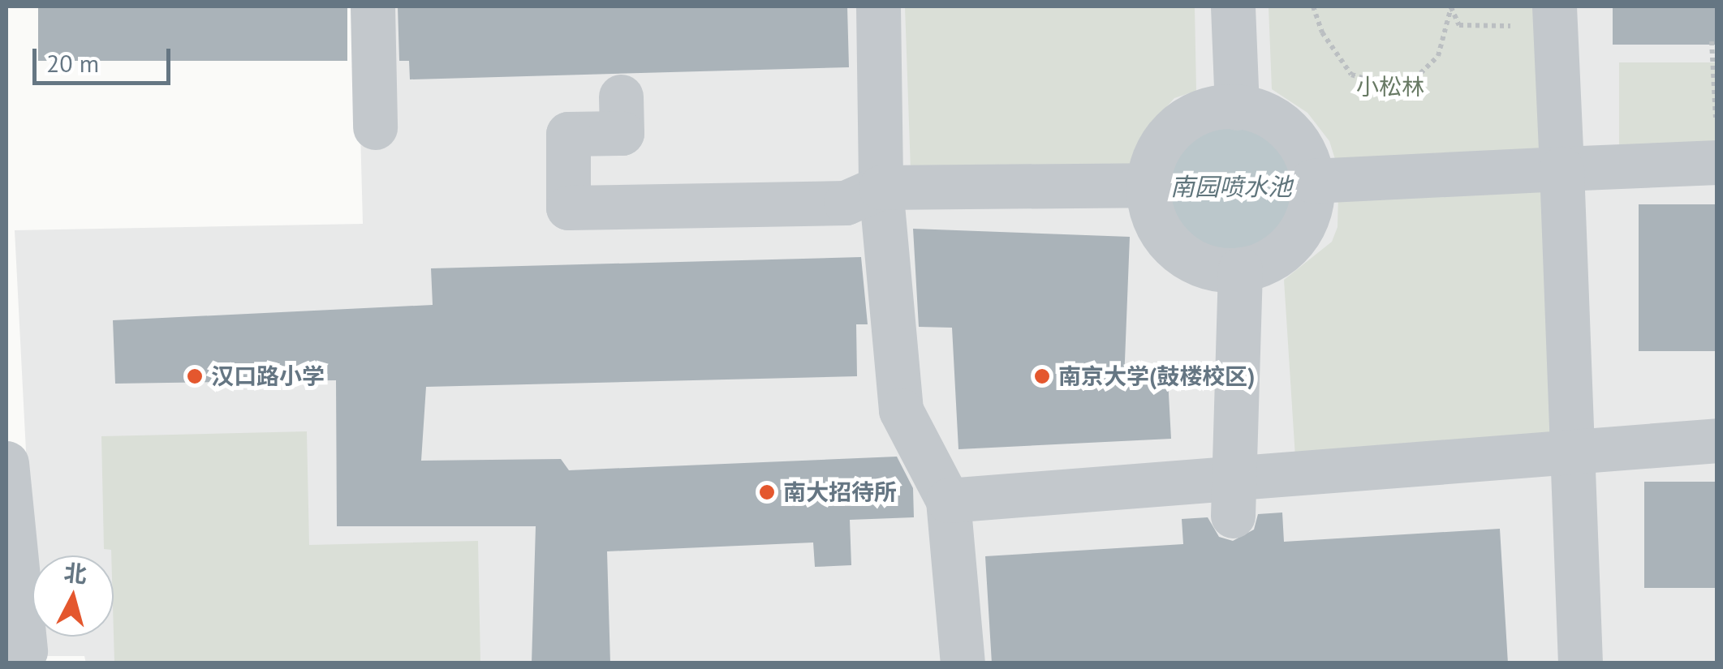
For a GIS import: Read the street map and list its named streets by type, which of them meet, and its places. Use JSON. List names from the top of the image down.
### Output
{
  "water": ["南园喷水池"],
  "parks": ["小松林"],
  "places": ["汉口路小学", "南京大学(鼓楼校区)", "南大招待所"],
  "scale_bar": "20 m",
  "north": "top"
}
